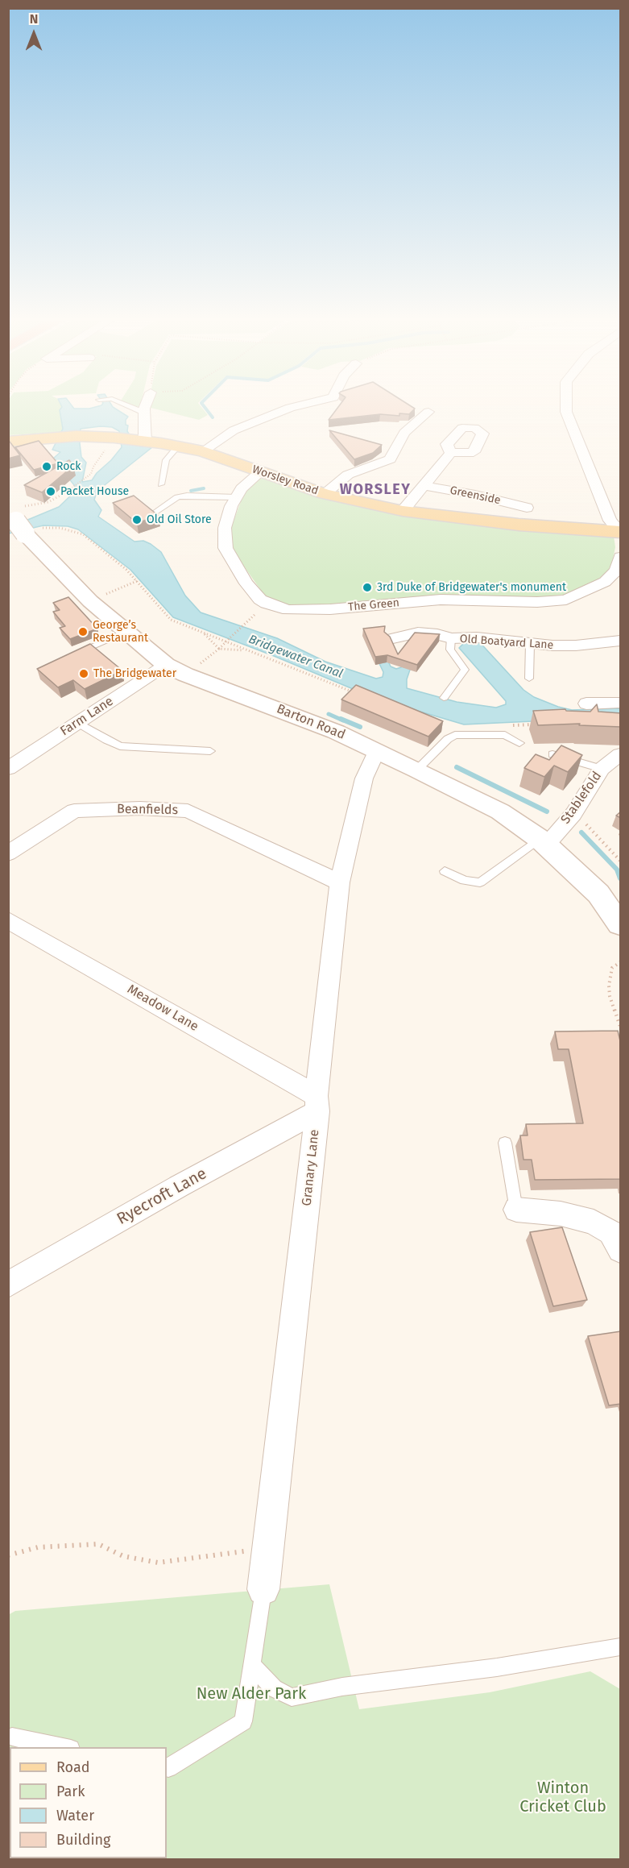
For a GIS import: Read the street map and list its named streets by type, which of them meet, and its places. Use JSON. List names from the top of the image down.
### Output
{
  "streets": {
    "main road": ["Worsley Road", "Barton Road"],
    "street": [
      "Greenside",
      "The Green",
      "Old Boatyard Lane",
      "Farm Lane",
      "Stablefold",
      "Beanfields",
      "Meadow Lane",
      "Granary Lane",
      "Ryecroft Lane"
    ]
  },
  "crossings": [
    ["Worsley Road", "The Green"],
    ["Farm Lane", "Barton Road"],
    ["Barton Road", "Stablefold"],
    ["Barton Road", "Granary Lane"],
    ["Beanfields", "Granary Lane"],
    ["Meadow Lane", "Granary Lane"],
    ["Meadow Lane", "Ryecroft Lane"],
    ["Granary Lane", "Ryecroft Lane"]
  ],
  "districts": ["WORSLEY"],
  "water": ["Bridgewater Canal"],
  "parks": ["New Alder Park", "Winton Cricket Club"],
  "places": [
    "Rock",
    "Packet House",
    "Old Oil Store",
    "3rd Duke of Bridgewater's monument",
    "George’s Restaurant",
    "The Bridgewater"
  ],
  "legend": [
    "Road",
    "Park",
    "Water",
    "Building"
  ],
  "north": "top"
}
